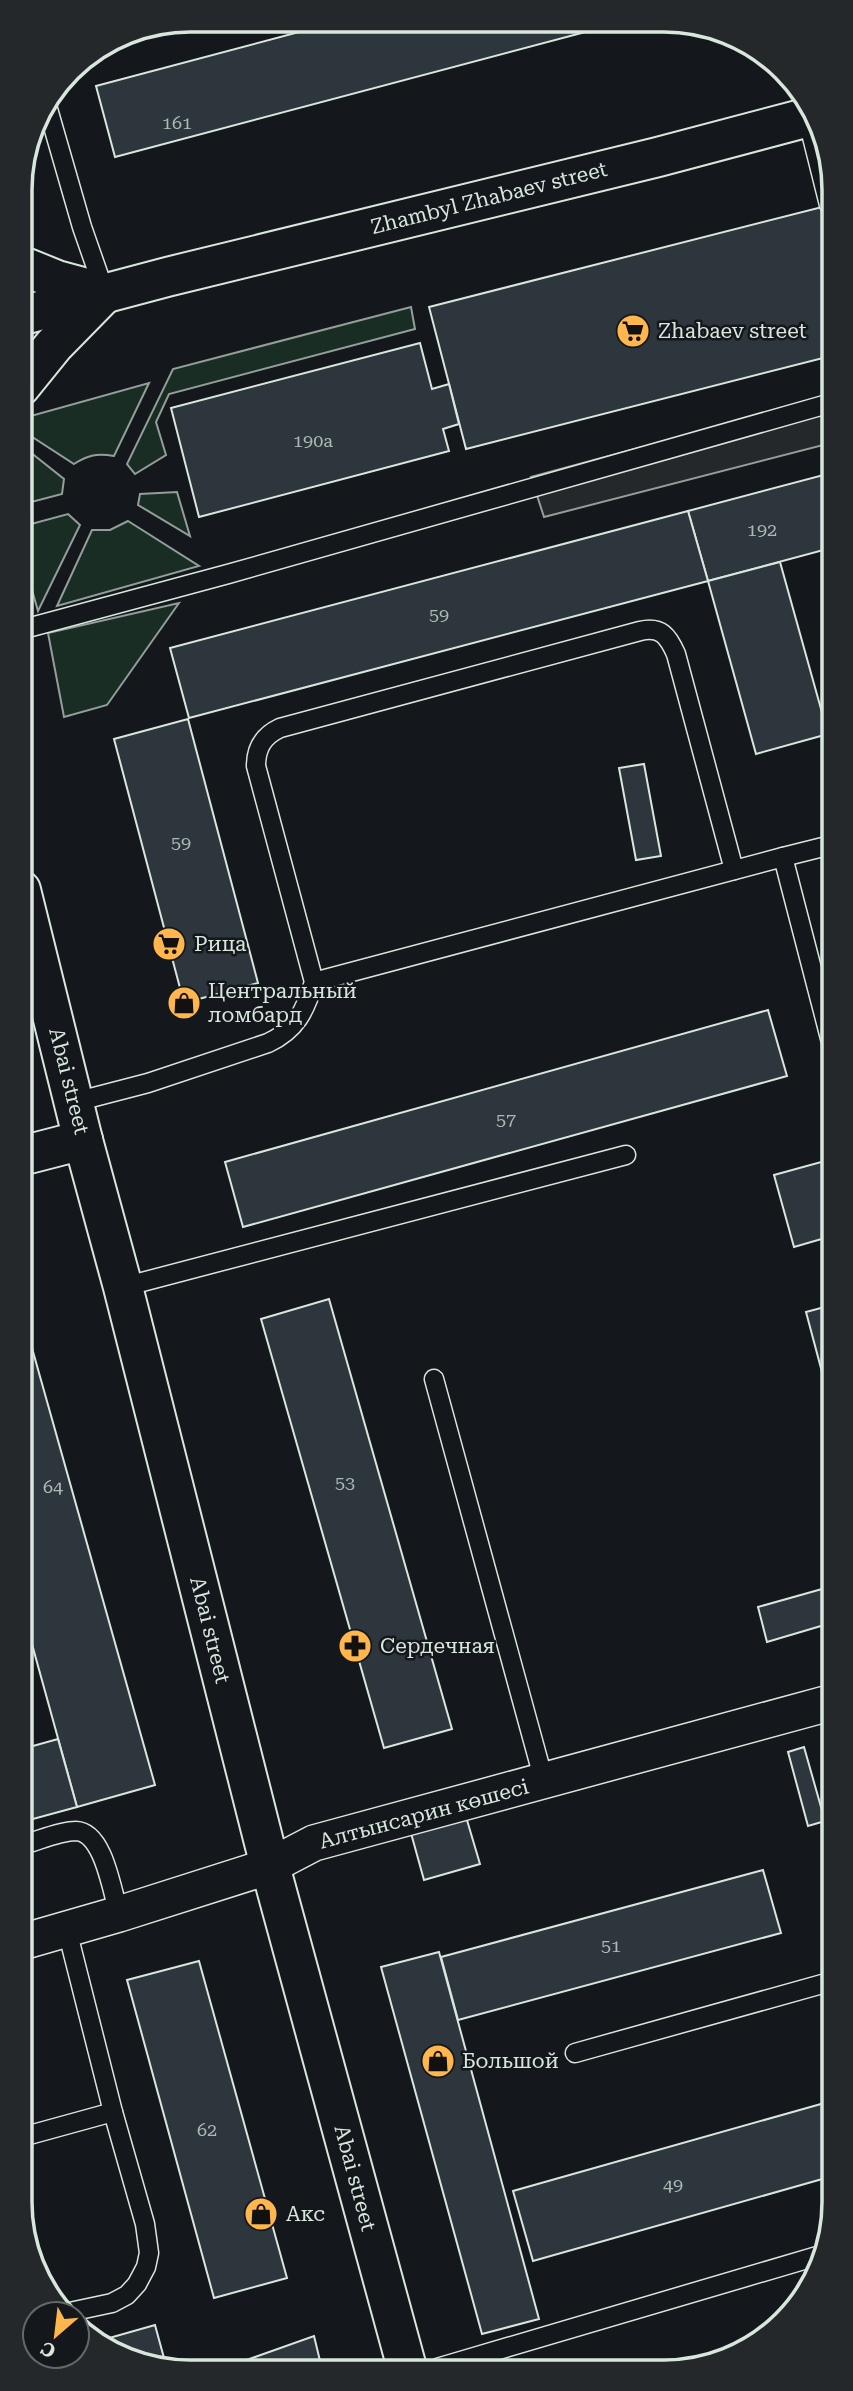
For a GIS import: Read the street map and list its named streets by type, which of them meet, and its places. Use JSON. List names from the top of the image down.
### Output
{
  "streets": {
    "street": ["Zhambyl Zhabaev street", "Abai street", "Алтынсарин көшесі"]
  },
  "crossings": [
    ["Abai street", "Алтынсарин көшесі"]
  ],
  "places": {
    "supermarket": ["Zhabaev street", "Рица"],
    "shop": ["Центральный ломбард", "Большой", "Акс"],
    "pharmacy": ["Сердечная"]
  },
  "house_numbers": [
    "161",
    "190а",
    "192",
    "59",
    "59",
    "57",
    "53",
    "64",
    "51",
    "62",
    "49"
  ],
  "north": "bottom left"
}
